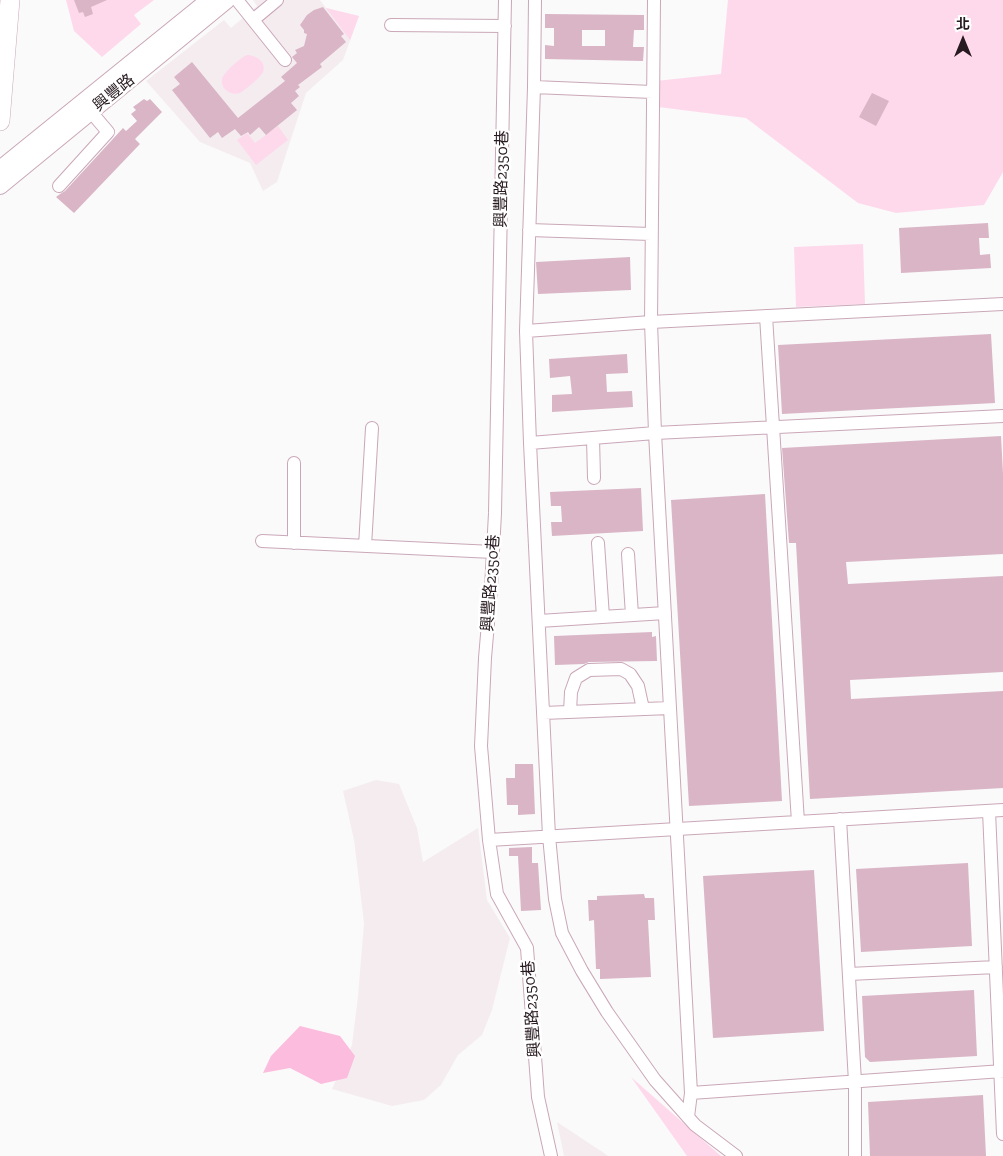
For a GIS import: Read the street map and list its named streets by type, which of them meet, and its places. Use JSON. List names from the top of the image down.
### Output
{
  "streets": {
    "main road": ["興豐路"],
    "street": ["興豐路2350巷"]
  },
  "north": "top"
}
